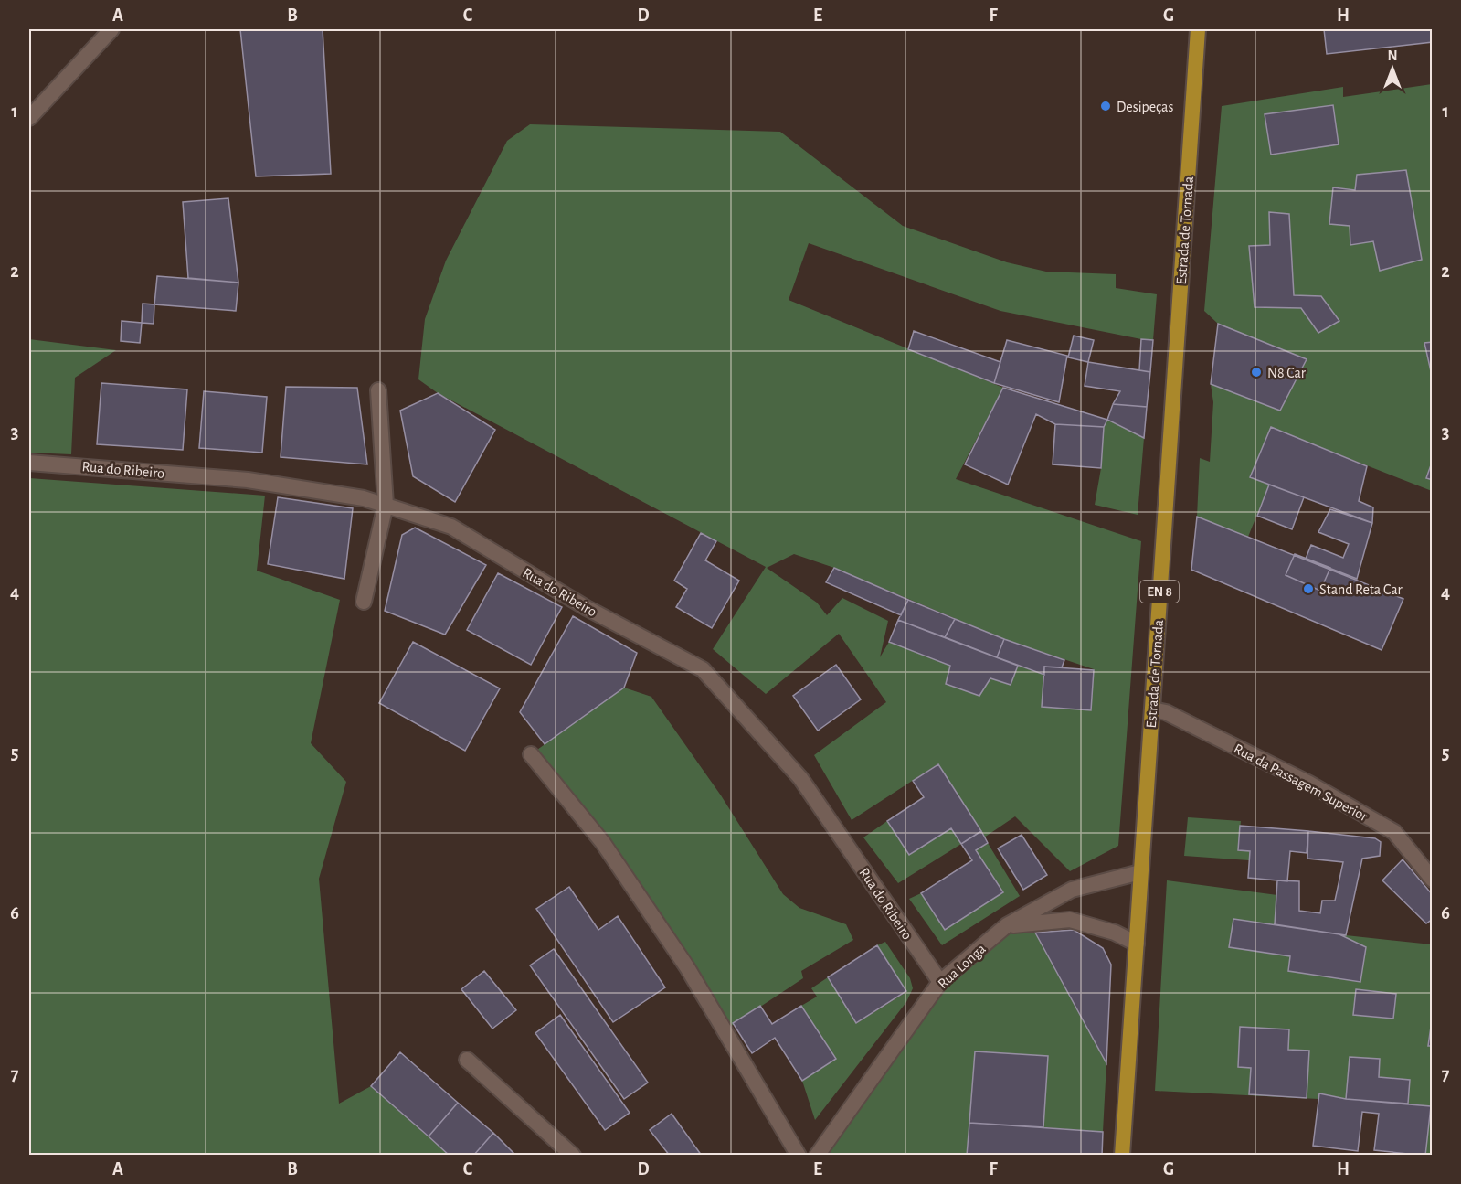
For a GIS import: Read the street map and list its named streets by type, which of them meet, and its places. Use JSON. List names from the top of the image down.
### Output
{
  "streets": {
    "main road": ["Estrada de Tornada", "EN 8"],
    "street": ["Rua do Ribeiro", "Rua da Passagem Superior", "Rua Longa"]
  },
  "crossings": [
    ["Estrada de Tornada", "Rua da Passagem Superior"],
    ["Estrada de Tornada", "Rua Longa"],
    ["Rua do Ribeiro", "Rua Longa"]
  ],
  "places": ["Desipeças", "N8 Car", "Stand Reta Car"],
  "north": "top",
  "grid": {
    "columns": [
      "A",
      "B",
      "C",
      "D",
      "E",
      "F",
      "G",
      "H"
    ],
    "rows": [
      "1",
      "2",
      "3",
      "4",
      "5",
      "6",
      "7"
    ]
  }
}
